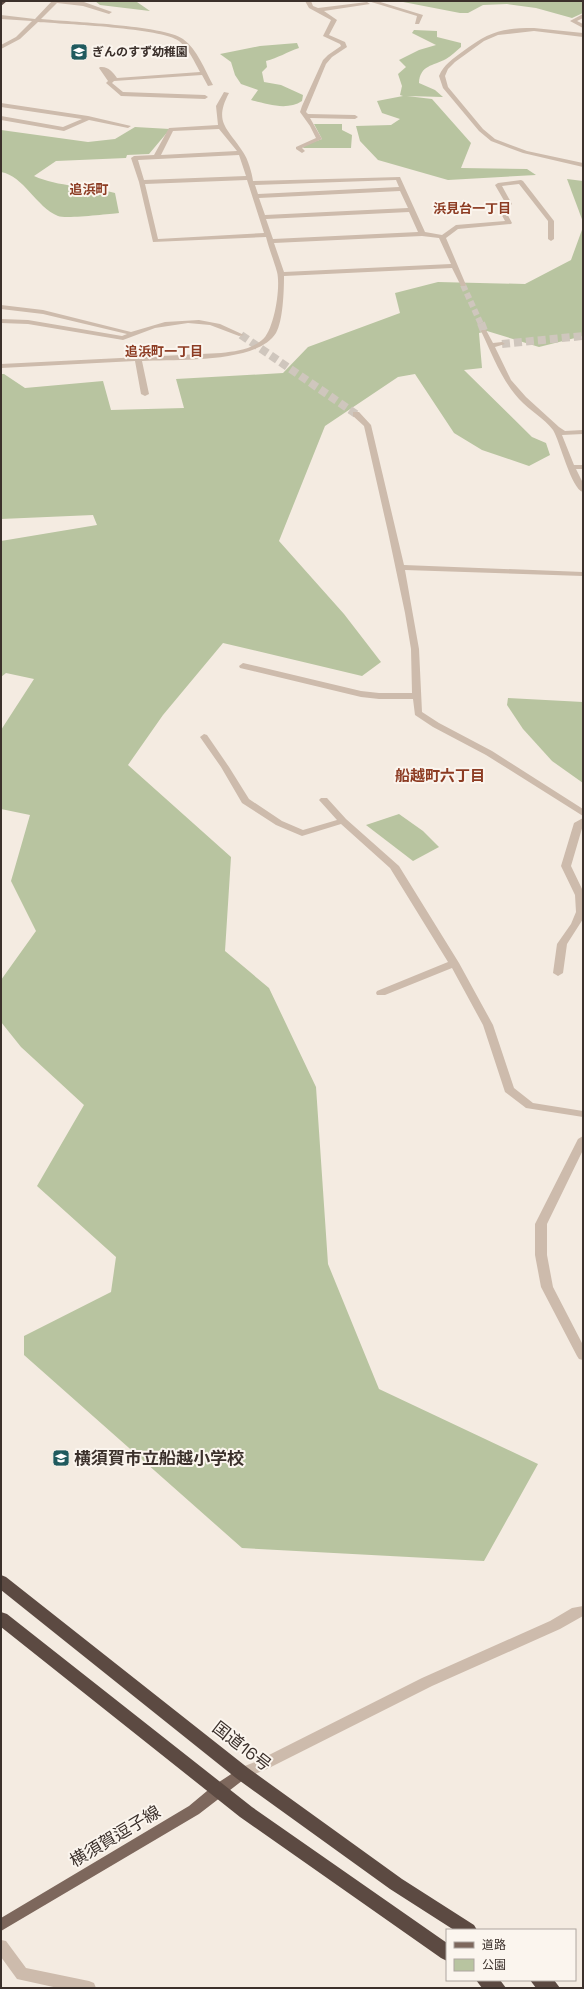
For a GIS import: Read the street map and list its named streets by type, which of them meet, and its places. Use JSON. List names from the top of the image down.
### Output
{
  "streets": {
    "highway": ["国道16号"],
    "main road": ["横須賀逗子線"]
  },
  "crossings": [
    ["国道16号", "横須賀逗子線"]
  ],
  "districts": [
    "追浜町",
    "浜見台一丁目",
    "追浜町一丁目",
    "船越町六丁目"
  ],
  "places": {
    "school or university": ["ぎんのすず幼稚園", "横須賀市立船越小学校"]
  },
  "legend": ["道路", "公園"]
}
